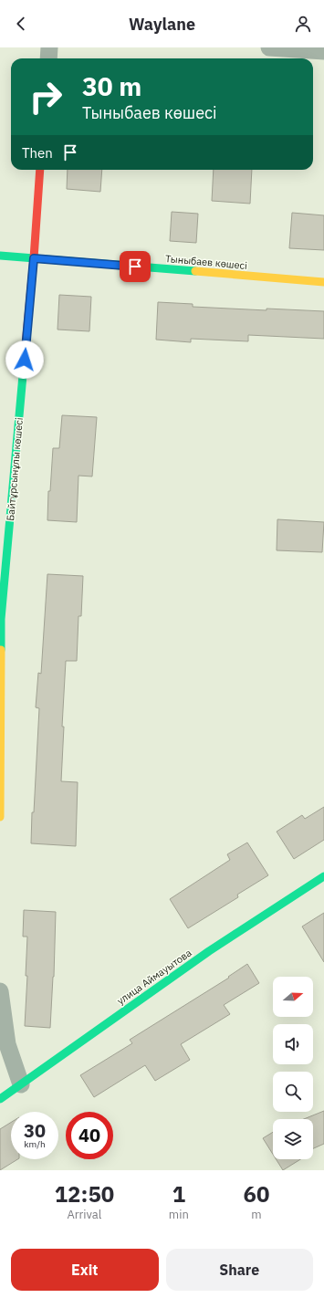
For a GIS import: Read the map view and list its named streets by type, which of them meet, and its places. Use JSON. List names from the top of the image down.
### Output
{
  "streets": {
    "street": ["Тыныбаев көшесі", "Байтұрсынұлы көшесі", "улица Аймауытова"]
  },
  "crossings": [
    ["Тыныбаев көшесі", "Байтұрсынұлы көшесі"]
  ],
  "north": "right",
  "page": {
    "header": "Waylane",
    "turn": ["30 m", "Тыныбаев көшесі"],
    "then": "Then",
    "speed": "30 km/h",
    "limit": "40",
    "eta": [
      "12:50",
      "Arrival",
      "1",
      "min",
      "60",
      "m"
    ],
    "buttons": ["Exit", "Share"]
  }
}
